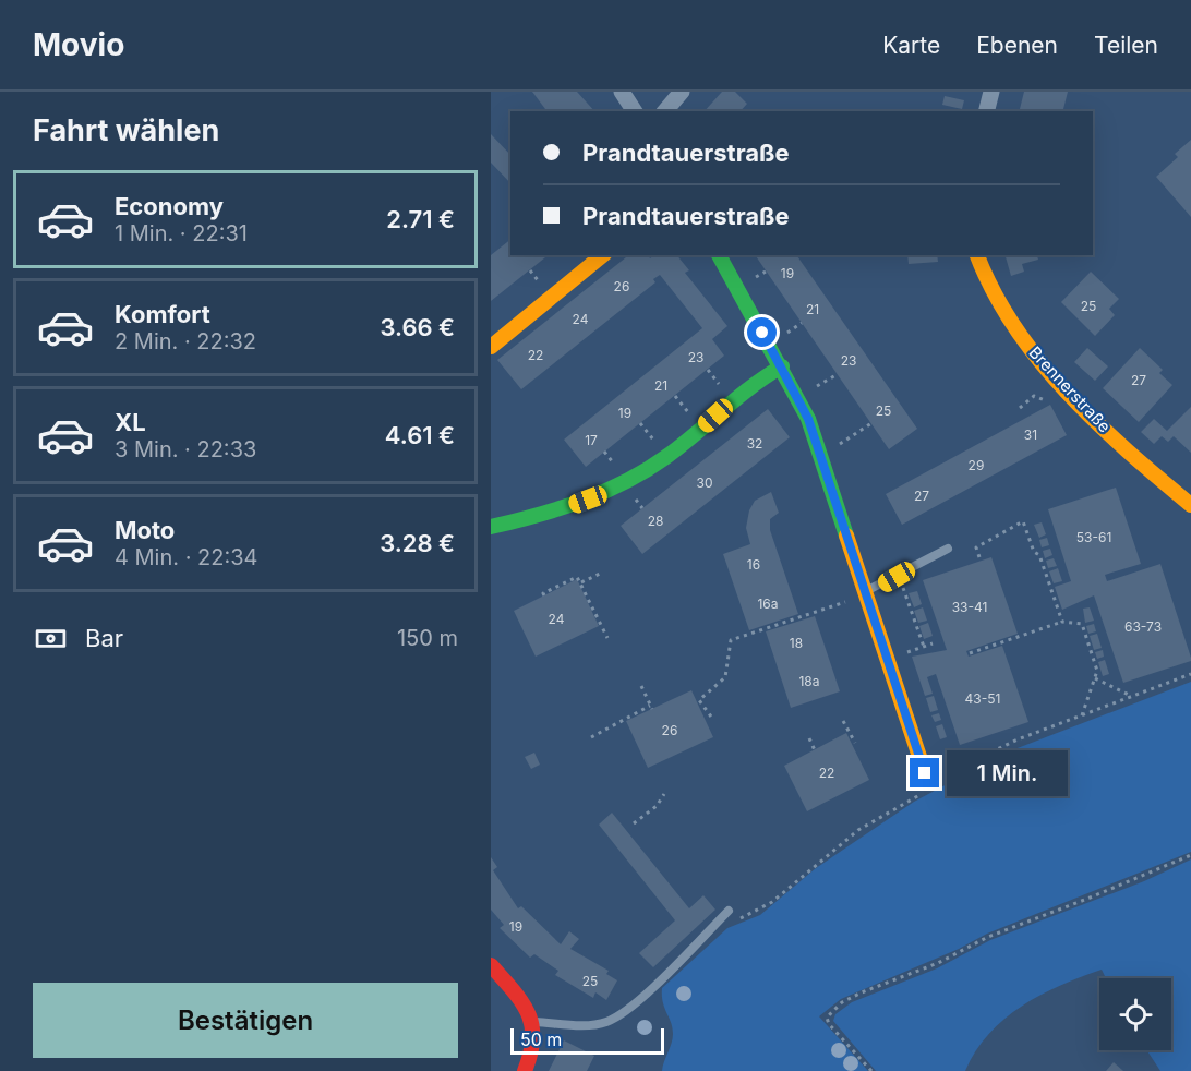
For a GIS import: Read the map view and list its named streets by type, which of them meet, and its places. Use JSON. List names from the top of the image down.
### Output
{
  "streets": {
    "street": ["Brennerstraße"]
  },
  "house_numbers": [
    "19",
    "26",
    "25",
    "21",
    "24",
    "22",
    "23",
    "23",
    "27",
    "21",
    "25",
    "19",
    "31",
    "17",
    "32",
    "29",
    "30",
    "27",
    "28",
    "53-61",
    "16",
    "16a",
    "33-41",
    "24",
    "63-73",
    "18",
    "18a",
    "43-51",
    "26",
    "22",
    "19",
    "25"
  ],
  "scale_bar": "50 m",
  "page": {
    "header": "Movio",
    "nav": ["Karte", "Ebenen", "Teilen"],
    "heading": "Fahrt wählen",
    "banner": ["Prandtauerstraße", "Prandtauerstraße"],
    "list": [
      {
        "name": "Economy",
        "note": "1 Min. · 22:31",
        "value": "2.71 €"
      },
      {
        "name": "Komfort",
        "note": "2 Min. · 22:32",
        "value": "3.66 €"
      },
      {
        "name": "XL",
        "note": "3 Min. · 22:33",
        "value": "4.61 €"
      },
      {
        "name": "Moto",
        "note": "4 Min. · 22:34",
        "value": "3.28 €"
      }
    ],
    "pay": ["Bar", "150 m"],
    "bubble": "1 Min.",
    "buttons": "Bestätigen",
    "scale": "50 m"
  }
}
